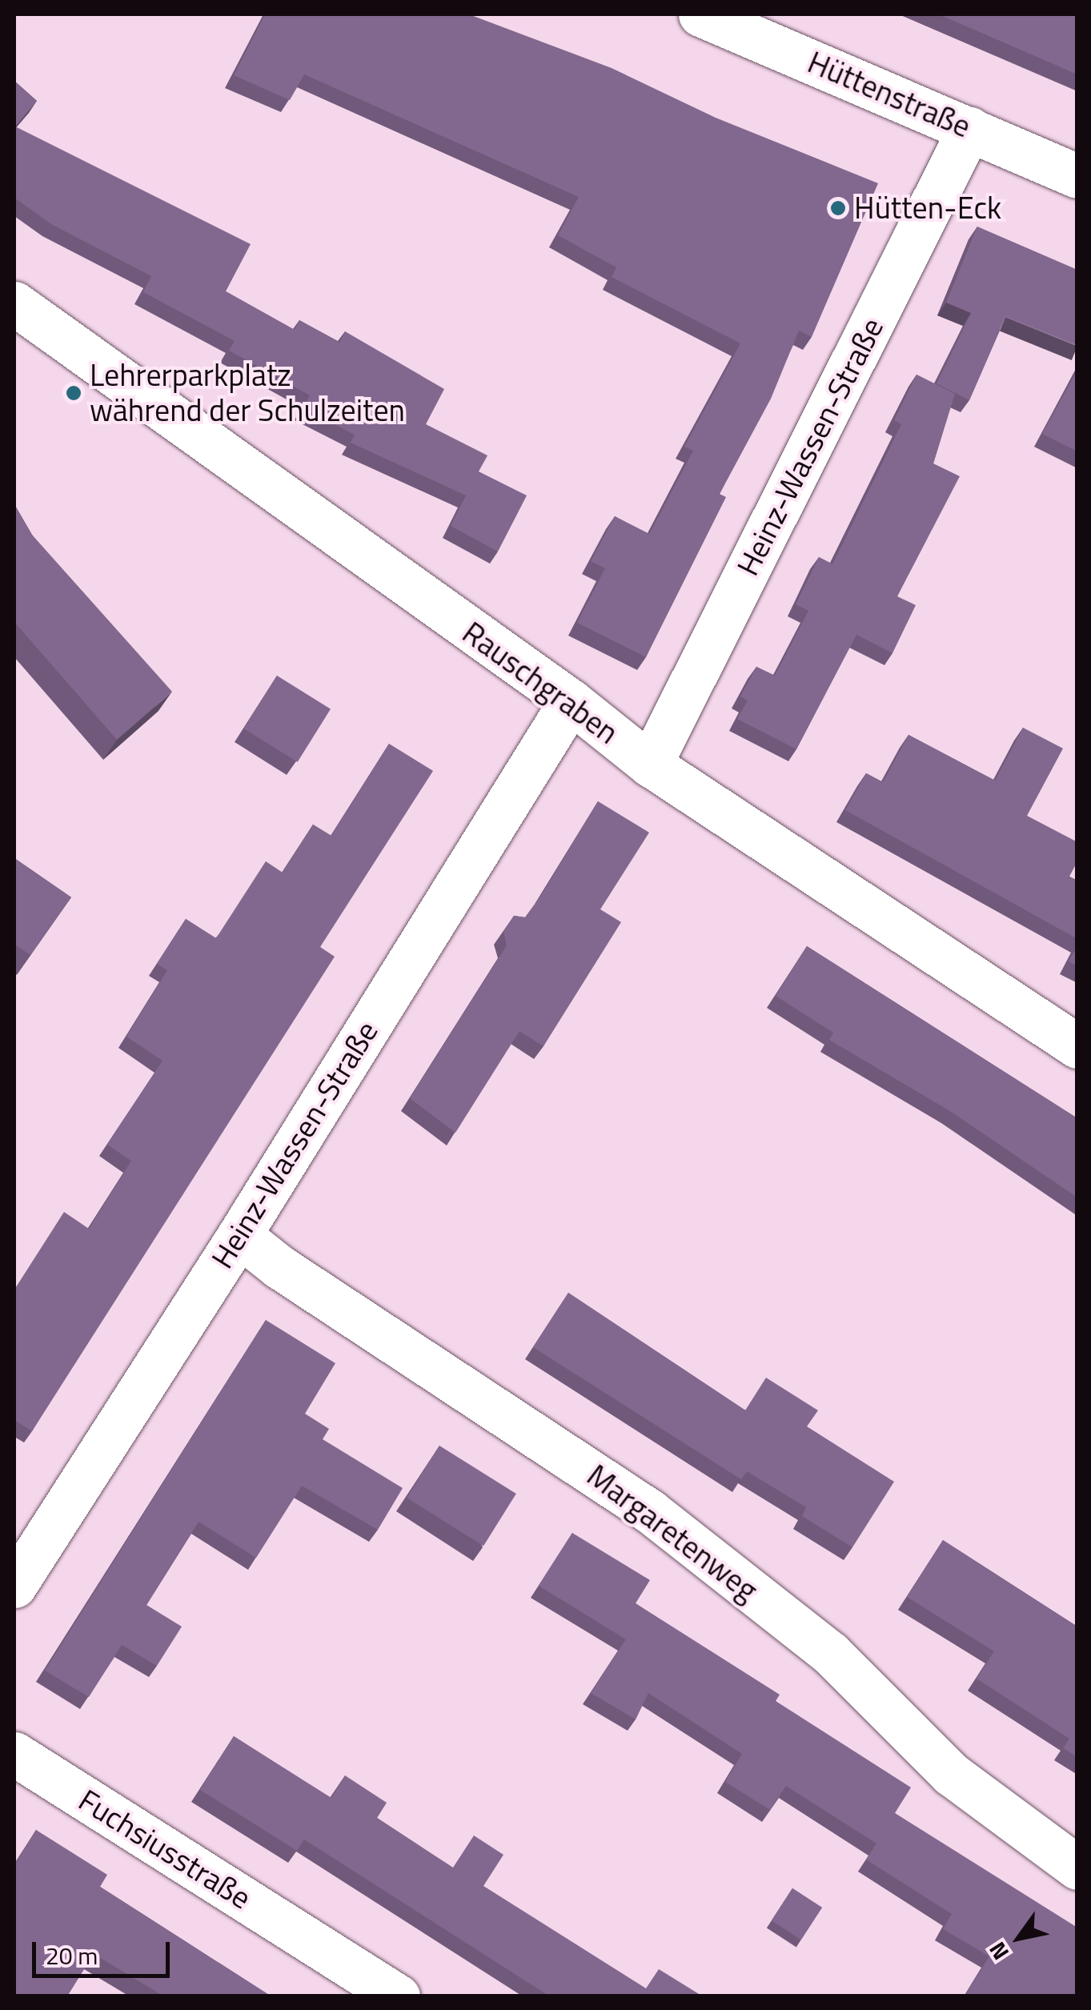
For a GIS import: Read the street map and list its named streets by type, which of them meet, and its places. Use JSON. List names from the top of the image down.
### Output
{
  "streets": {
    "street": [
      "Hüttenstraße",
      "Heinz-Wassen-Straße",
      "Rauschgraben",
      "Margaretenweg",
      "Fuchsiusstraße"
    ]
  },
  "crossings": [
    ["Hüttenstraße", "Heinz-Wassen-Straße"],
    ["Heinz-Wassen-Straße", "Rauschgraben"],
    ["Heinz-Wassen-Straße", "Margaretenweg"]
  ],
  "places": ["Hütten-Eck", "Lehrerparkplatz während der Schulzeiten"],
  "scale_bar": "20 m",
  "north": "bottom left"
}
